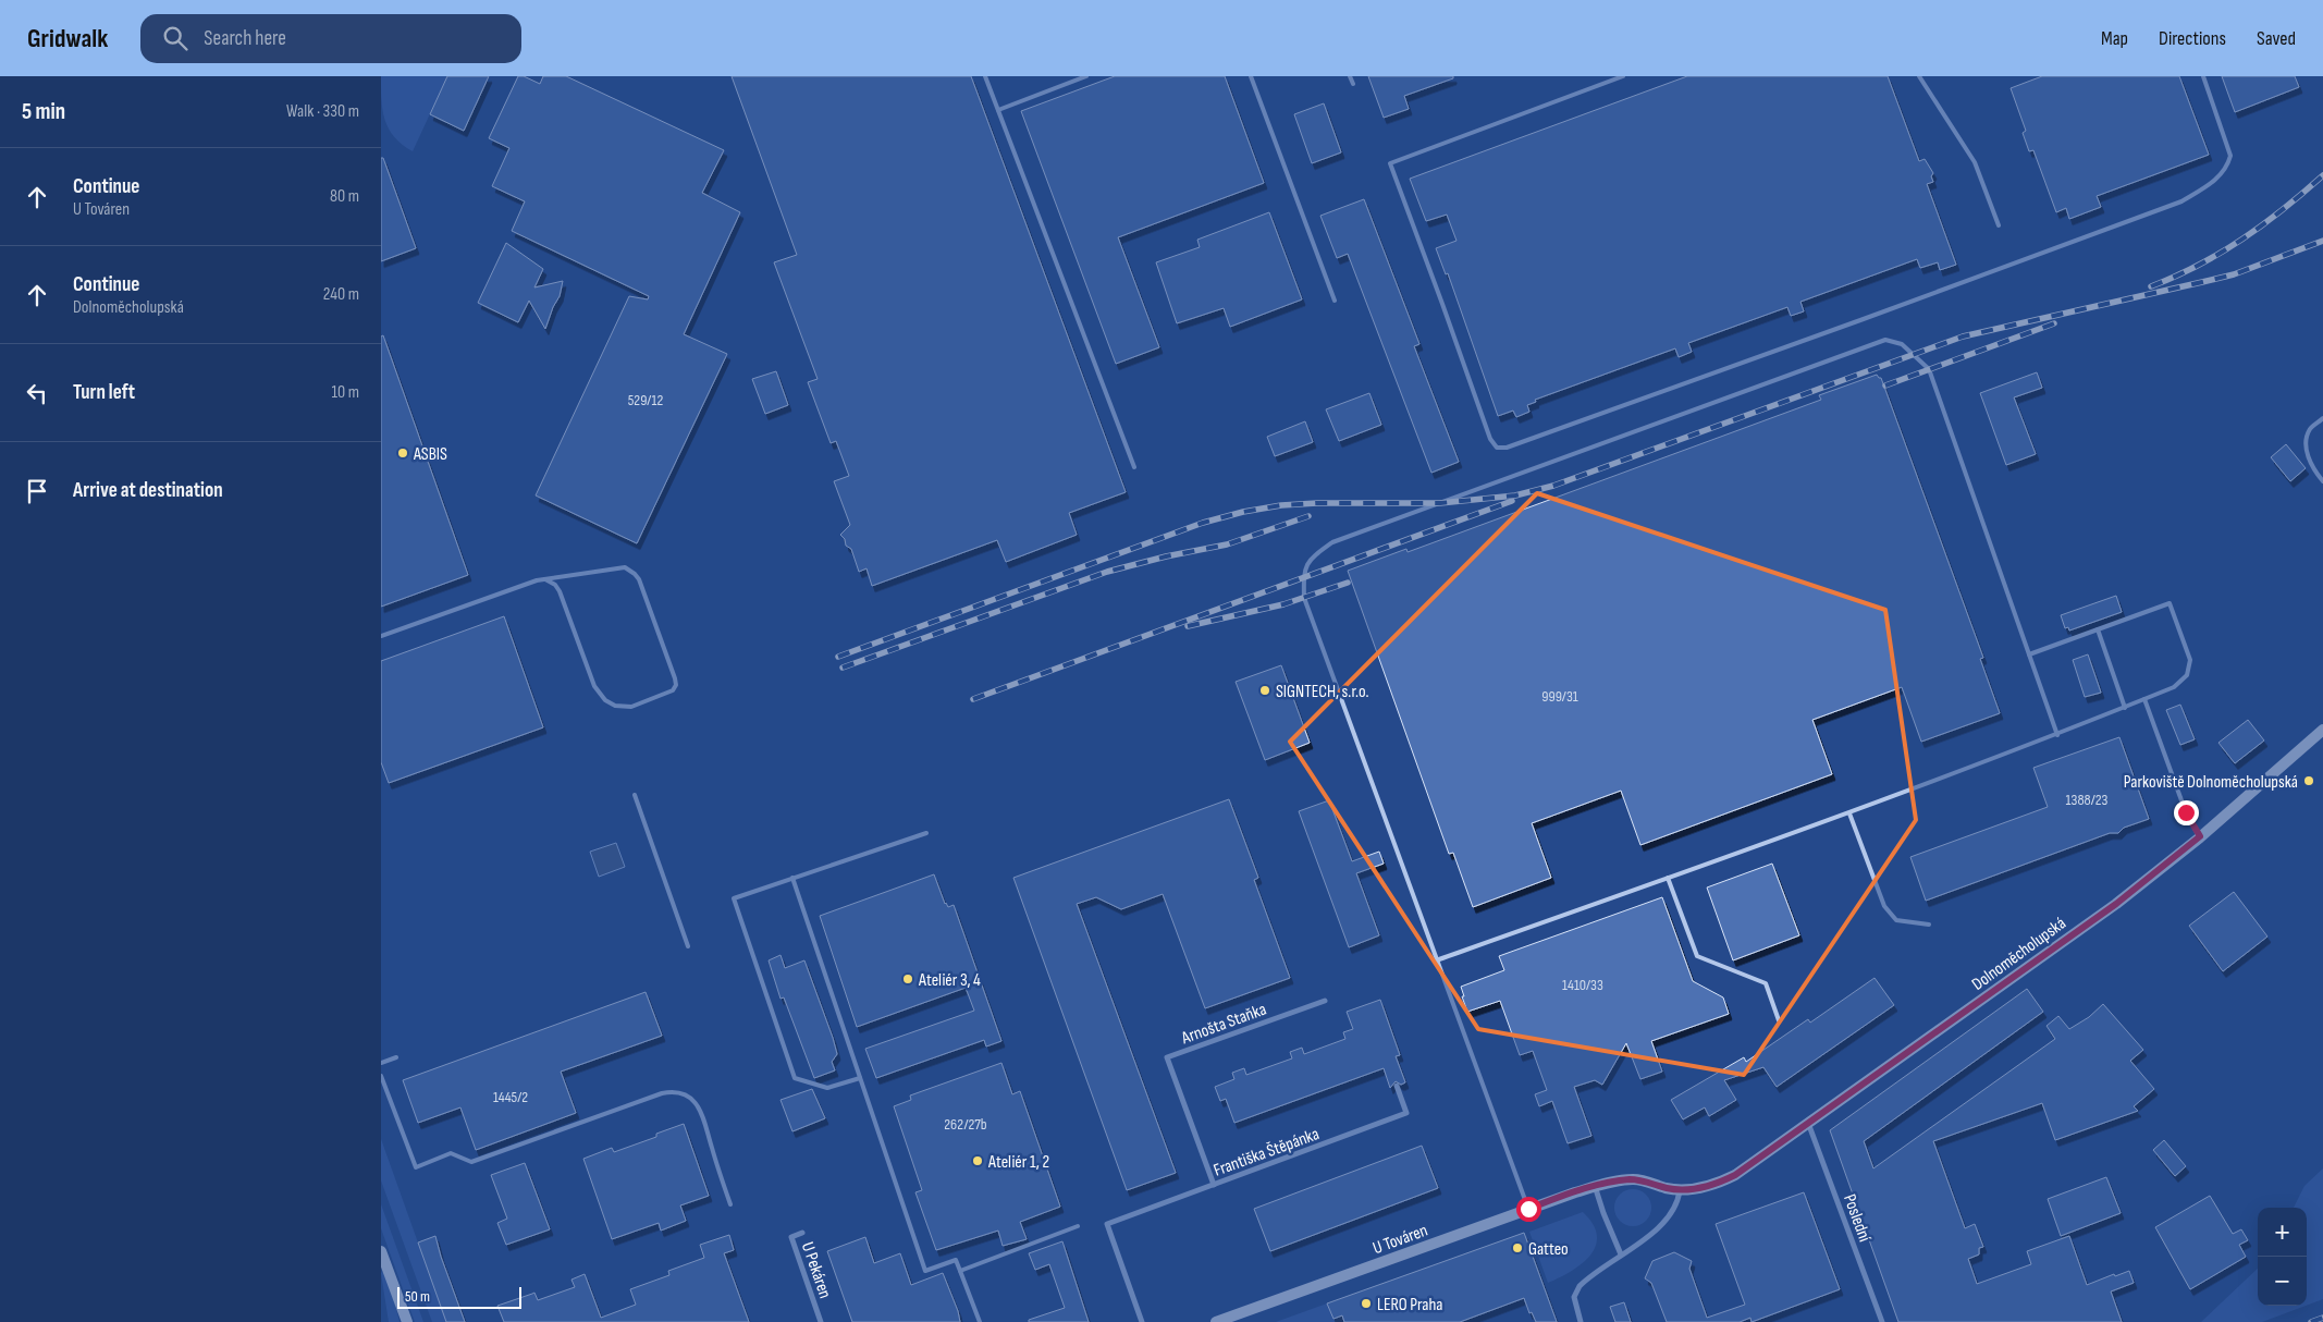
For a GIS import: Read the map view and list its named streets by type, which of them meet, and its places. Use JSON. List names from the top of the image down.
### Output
{
  "streets": {
    "street": [
      "Dolnoměcholupská",
      "Arnošta Staňka",
      "Františka Štěpánka",
      "Poslední",
      "U Továren",
      "U Pekáren"
    ]
  },
  "crossings": [
    ["Dolnoměcholupská", "Poslední"],
    ["Dolnoměcholupská", "U Továren"],
    ["Arnošta Staňka", "Františka Štěpánka"]
  ],
  "places": [
    "ASBIS",
    "SIGNTECH, s.r.o.",
    "Parkoviště Dolnoměcholupská",
    "Ateliér 3, 4",
    "Ateliér 1, 2",
    "Gatteo",
    "LERO Praha"
  ],
  "house_numbers": [
    "529/12",
    "999/31",
    "1388/23",
    "1410/33",
    "1445/2",
    "262/27b"
  ],
  "scale_bar": "50 m",
  "page": {
    "header": "Gridwalk",
    "search": "Search here",
    "nav": ["Map", "Directions", "Saved"],
    "heading": ["5 min", "Walk · 330 m"],
    "list": [
      ["Continue", "U Továren", "80 m"],
      ["Continue", "Dolnoměcholupská", "240 m"],
      ["Turn left", "10 m"],
      "Arrive at destination"
    ],
    "map_buttons": ["+", "−"],
    "scale": "50 m"
  }
}
